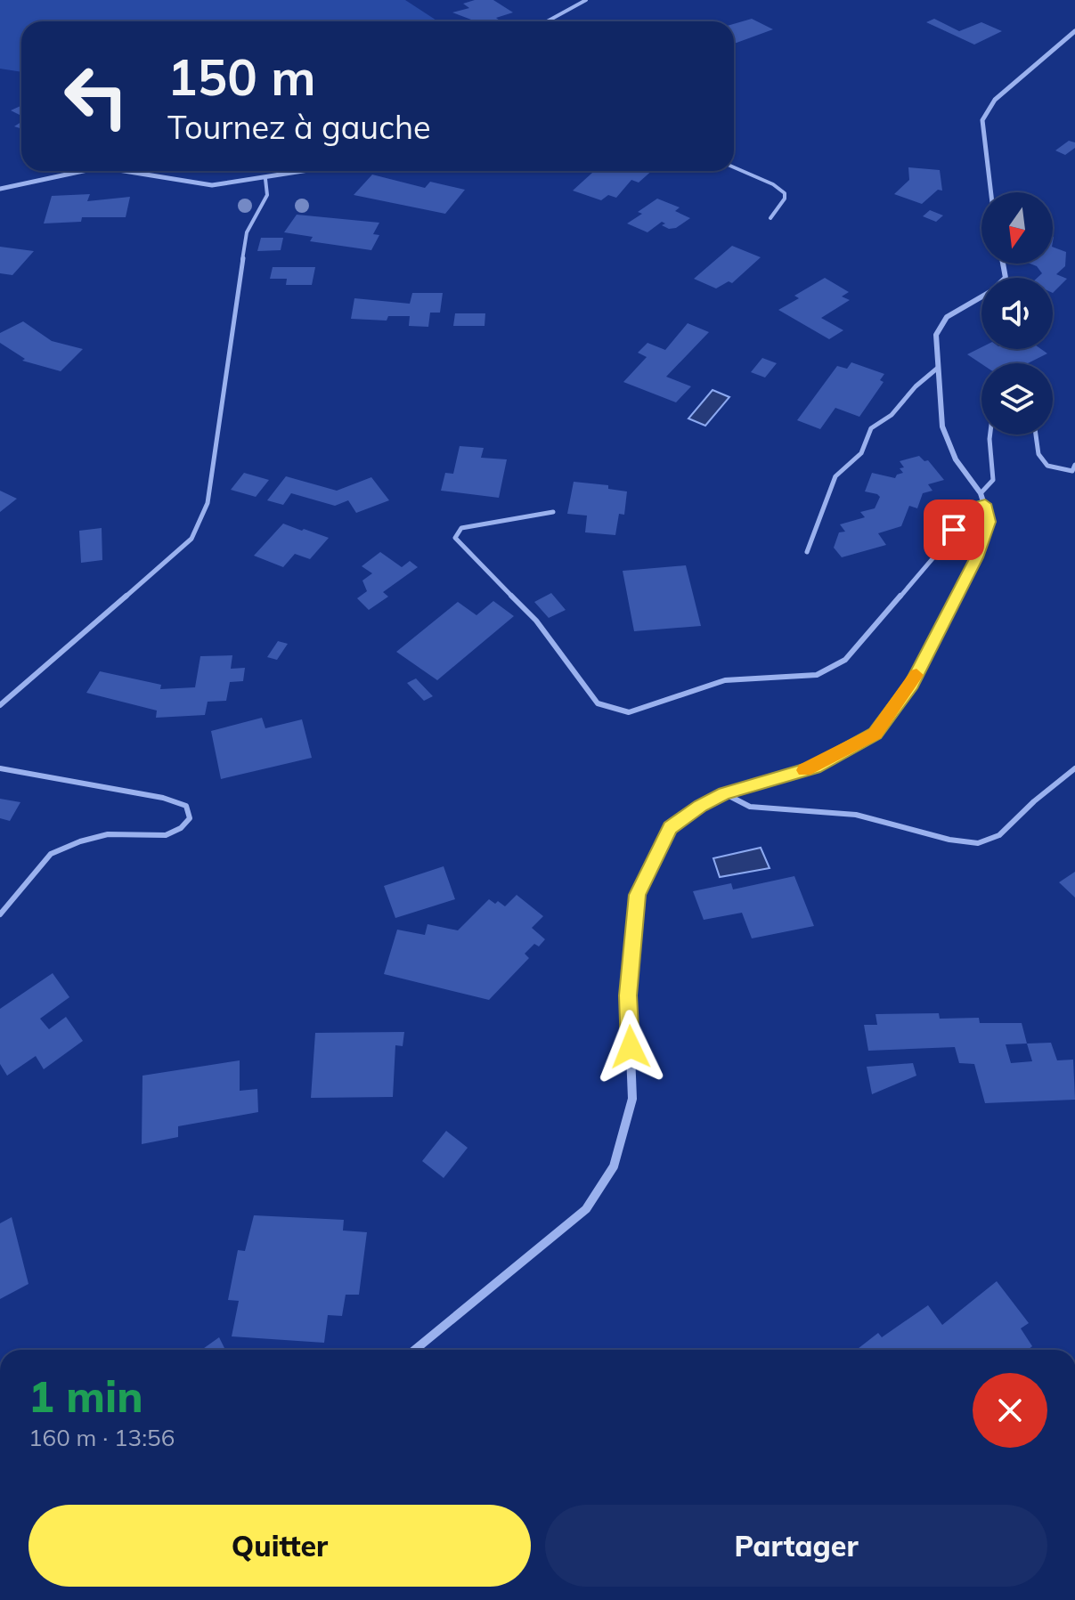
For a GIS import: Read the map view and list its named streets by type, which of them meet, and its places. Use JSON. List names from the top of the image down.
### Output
{
  "north": "bottom",
  "page": {
    "turn": ["150 m", "Tournez à gauche"],
    "heading": ["1 min", "160 m · 13:56"],
    "buttons": ["Quitter", "Partager"]
  }
}
